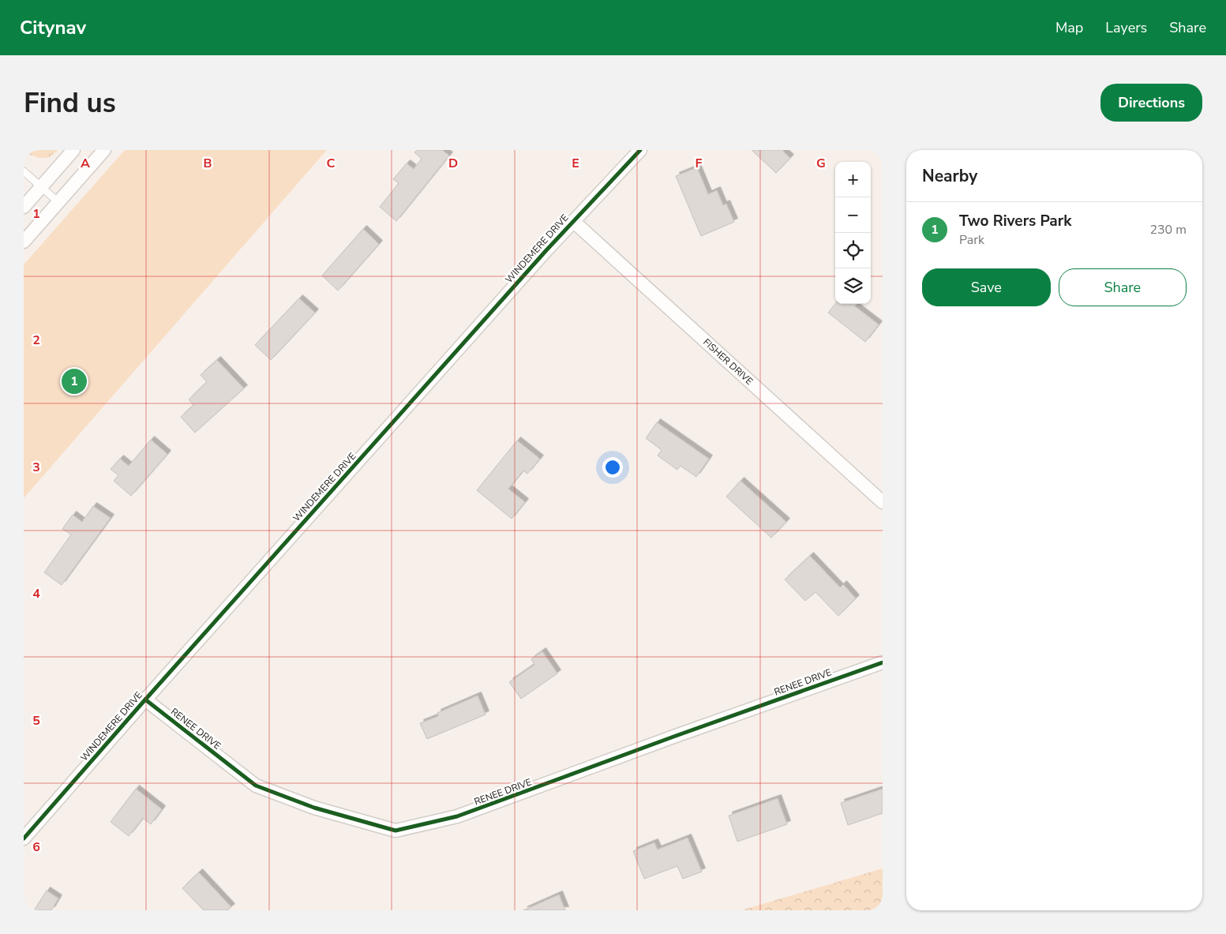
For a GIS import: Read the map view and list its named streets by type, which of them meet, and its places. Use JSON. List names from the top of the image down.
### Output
{
  "streets": {
    "street": ["WINDEMERE DRIVE", "FISHER DRIVE", "RENEE DRIVE"]
  },
  "crossings": [
    ["WINDEMERE DRIVE", "FISHER DRIVE"],
    ["WINDEMERE DRIVE", "RENEE DRIVE"]
  ],
  "page": {
    "header": "Citynav",
    "nav": ["Map", "Layers", "Share"],
    "buttons": [
      "Directions",
      ["Save", "Share"]
    ],
    "title": "Find us",
    "heading": "Nearby",
    "map_buttons": ["+", "−"],
    "list": [
      {
        "mark": "1",
        "name": "Two Rivers Park",
        "note": "Park",
        "value": "230 m"
      }
    ],
    "pins": "1"
  },
  "grid": {
    "columns": [
      "A",
      "B",
      "C",
      "D",
      "E",
      "F",
      "G"
    ],
    "rows": [
      "1",
      "2",
      "3",
      "4",
      "5",
      "6"
    ]
  }
}
